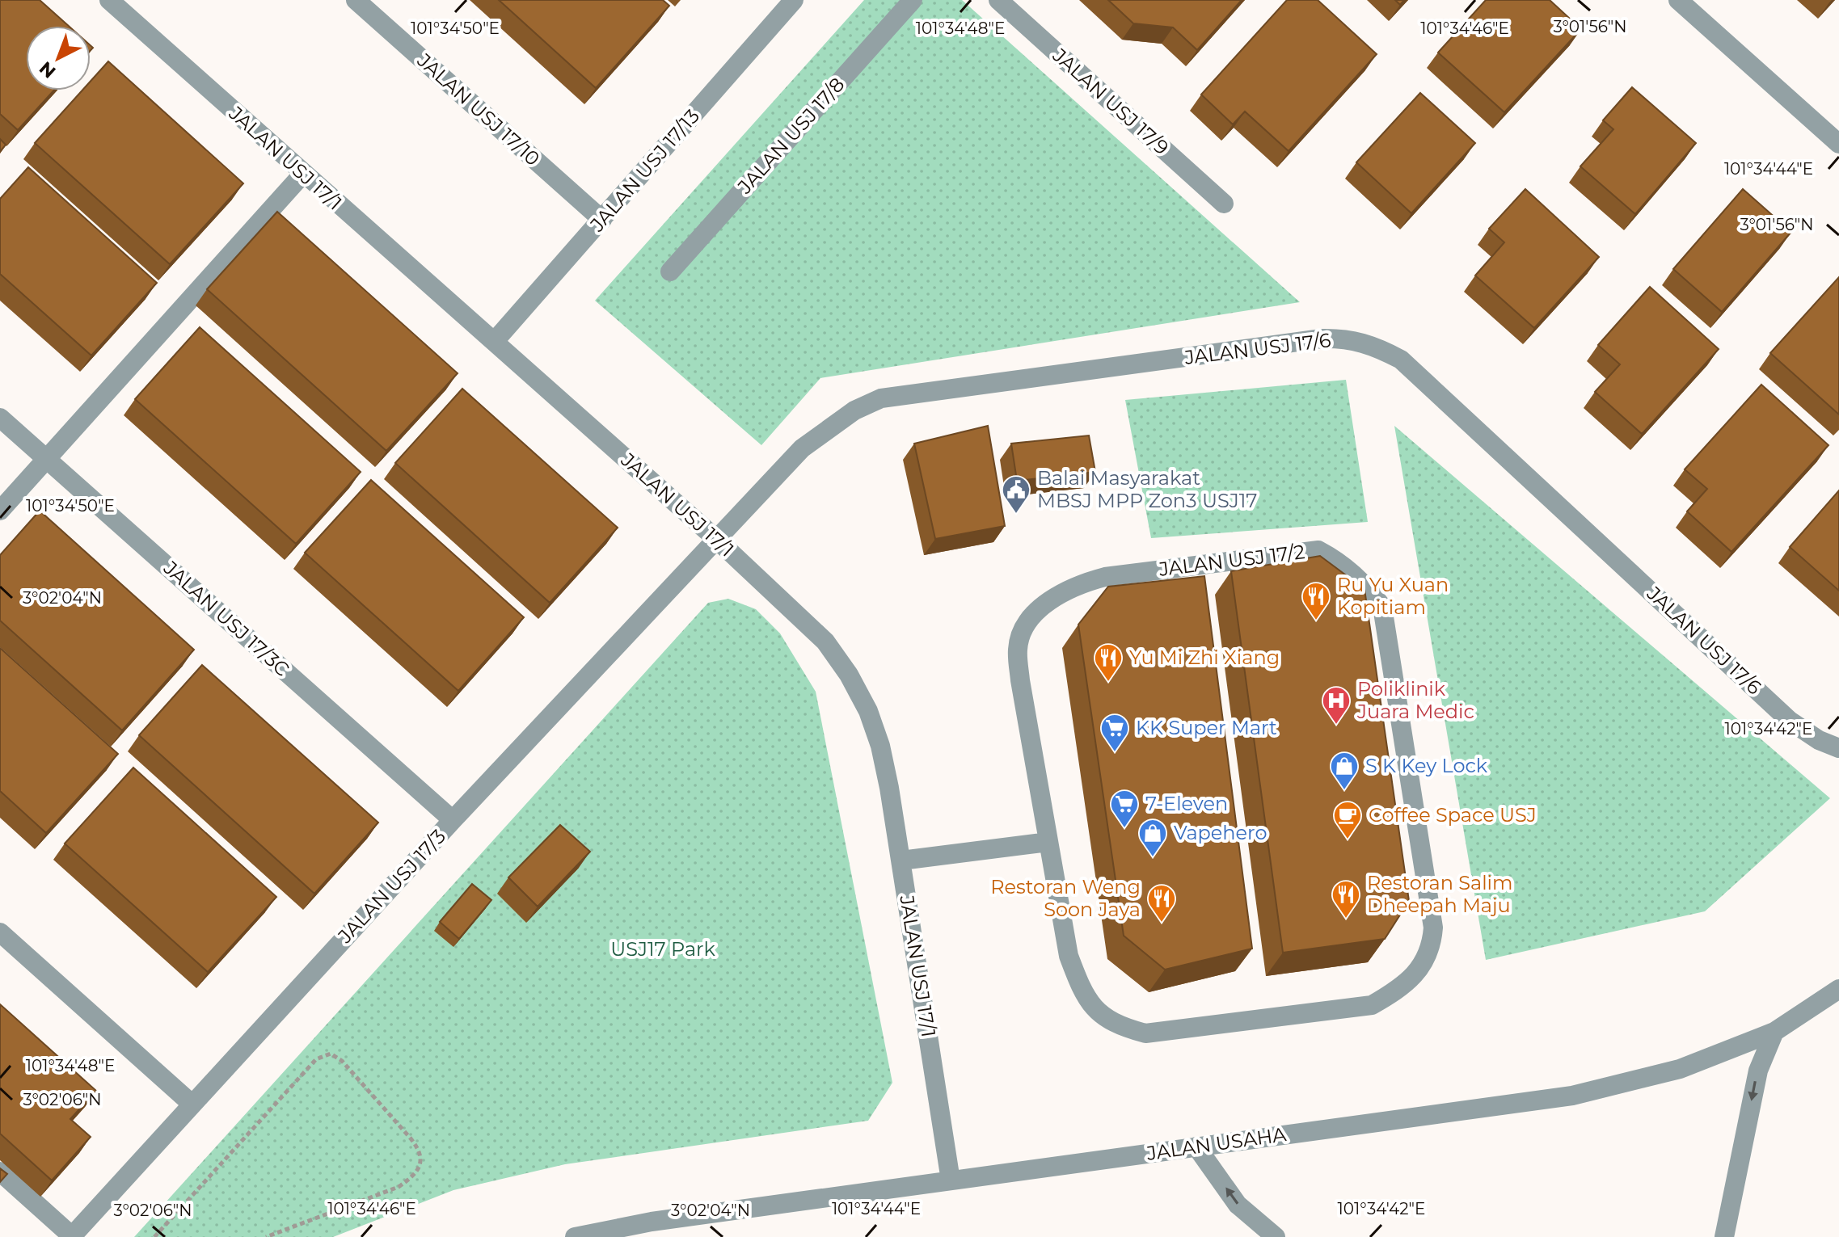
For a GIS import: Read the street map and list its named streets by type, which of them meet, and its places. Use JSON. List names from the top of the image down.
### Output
{
  "streets": {
    "street": [
      "JALAN USJ 17/9",
      "JALAN USJ 17/10",
      "JALAN USJ 17/8",
      "JALAN USJ 17/1",
      "JALAN USJ 17/13",
      "JALAN USJ 17/6",
      "JALAN USJ 17/2",
      "JALAN USJ 17/3C",
      "JALAN USJ 17/3",
      "JALAN USAHA"
    ]
  },
  "crossings": [
    ["JALAN USJ 17/10", "JALAN USJ 17/13"],
    ["JALAN USJ 17/1", "JALAN USJ 17/13"],
    ["JALAN USJ 17/1", "JALAN USJ 17/6"],
    ["JALAN USJ 17/1", "JALAN USJ 17/3"],
    ["JALAN USJ 17/1", "JALAN USAHA"],
    ["JALAN USJ 17/6", "JALAN USJ 17/3"],
    ["JALAN USJ 17/3C", "JALAN USJ 17/3"]
  ],
  "parks": ["USJ17 Park"],
  "places": {
    "public building": ["Balai Masyarakat MBSJ MPP Zon3 USJ17"],
    "restaurant": [
      "Ru Yu Xuan Kopitiam",
      "Yu Mi Zhi Xiang",
      "Restoran Salim Dheepah Maju",
      "Restoran Weng Soon Jaya"
    ],
    "hospital": ["Poliklinik Juara Medic"],
    "supermarket": ["KK Super Mart", "7-Eleven"],
    "shop": ["S K Key Lock", "Vapehero"],
    "cafe": ["Coffee Space USJ"]
  },
  "north": "bottom left",
  "coordinates": [
    "3°01'56\"N",
    "101°34'50\"E",
    "101°34'48\"E",
    "101°34'46\"E",
    "101°34'44\"E",
    "3°02'04\"N",
    "101°34'42\"E",
    "3°02'06\"N"
  ]
}
